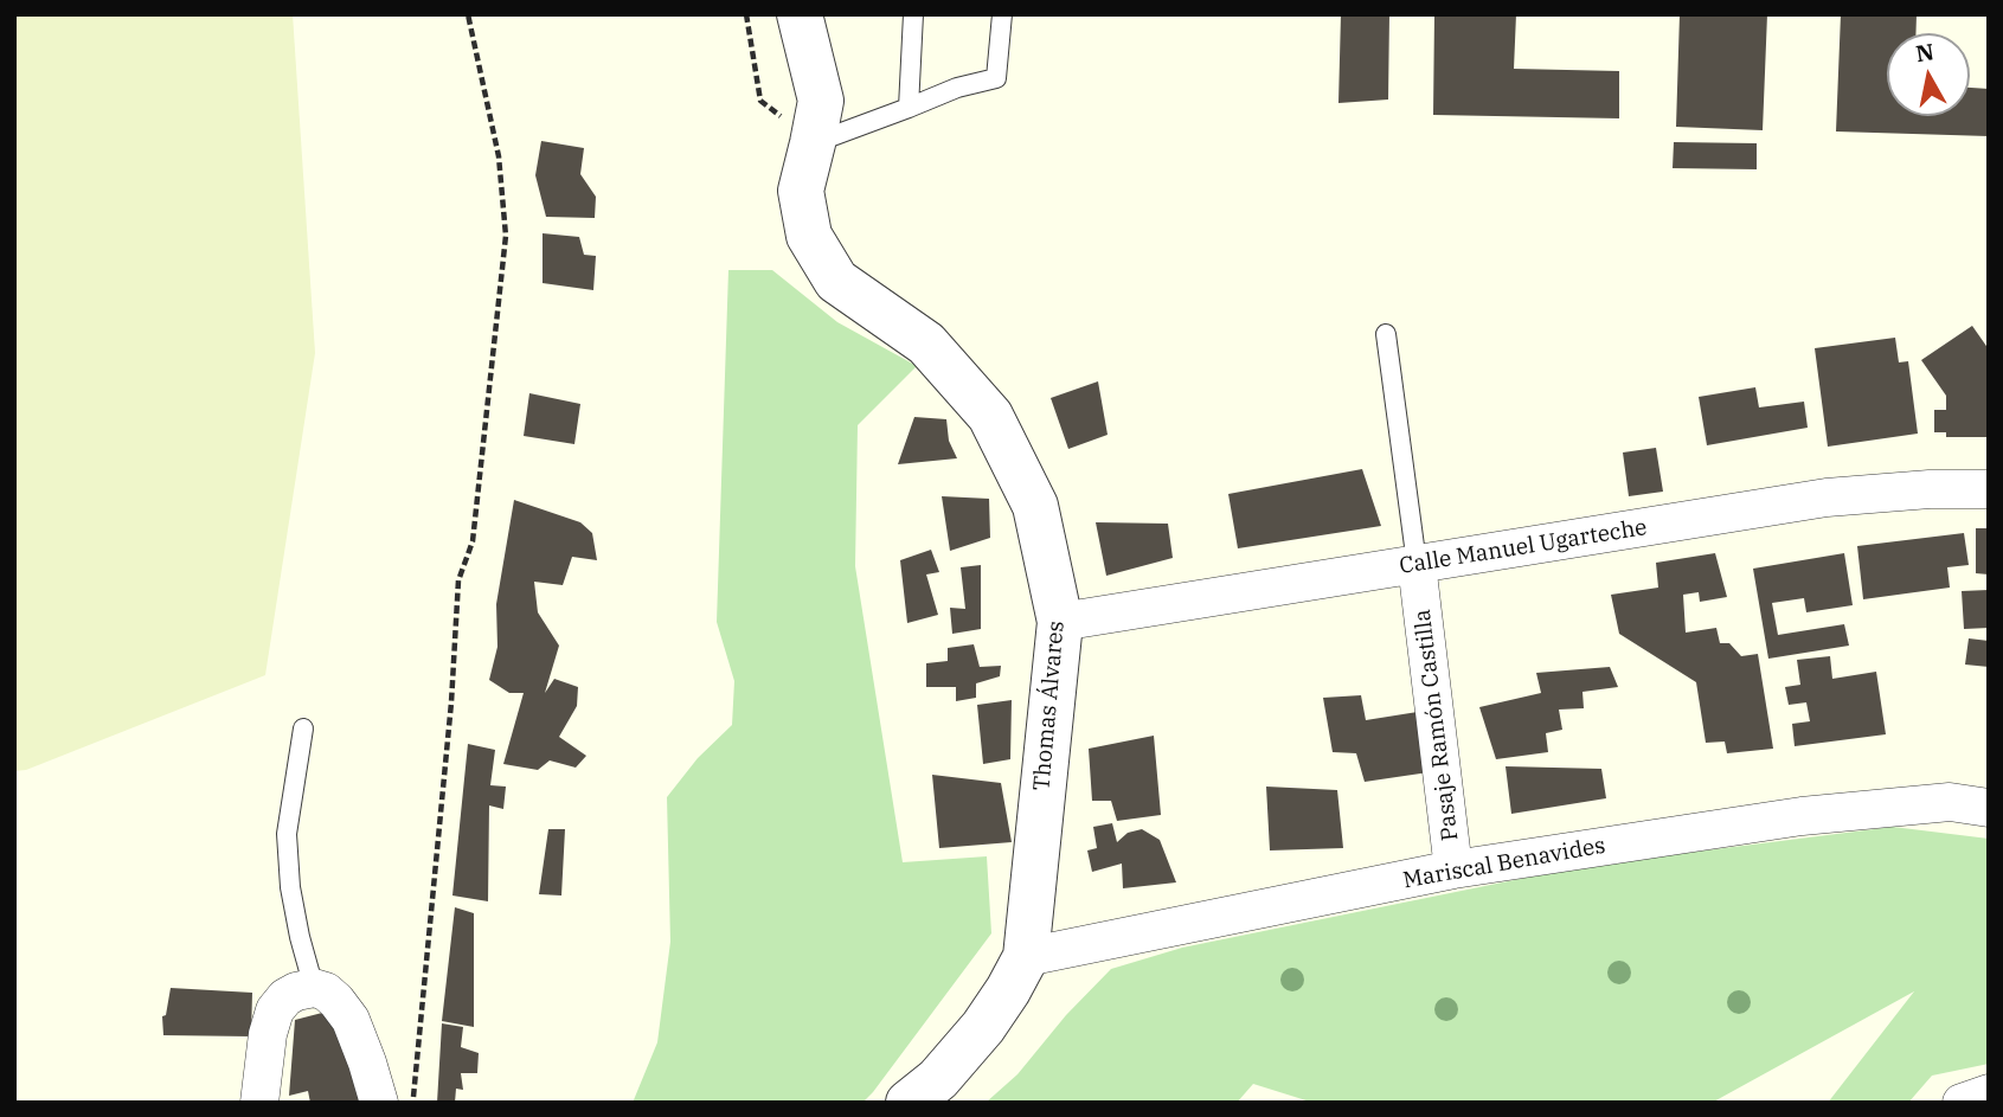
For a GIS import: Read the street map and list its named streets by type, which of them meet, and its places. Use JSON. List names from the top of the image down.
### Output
{
  "streets": {
    "street": [
      "Calle Manuel Ugarteche",
      "Thomas Álvares",
      "Pasaje Ramón Castilla",
      "Mariscal Benavides"
    ]
  },
  "crossings": [
    ["Calle Manuel Ugarteche", "Thomas Álvares"],
    ["Calle Manuel Ugarteche", "Pasaje Ramón Castilla"],
    ["Thomas Álvares", "Mariscal Benavides"],
    ["Pasaje Ramón Castilla", "Mariscal Benavides"]
  ],
  "north": "top"
}
